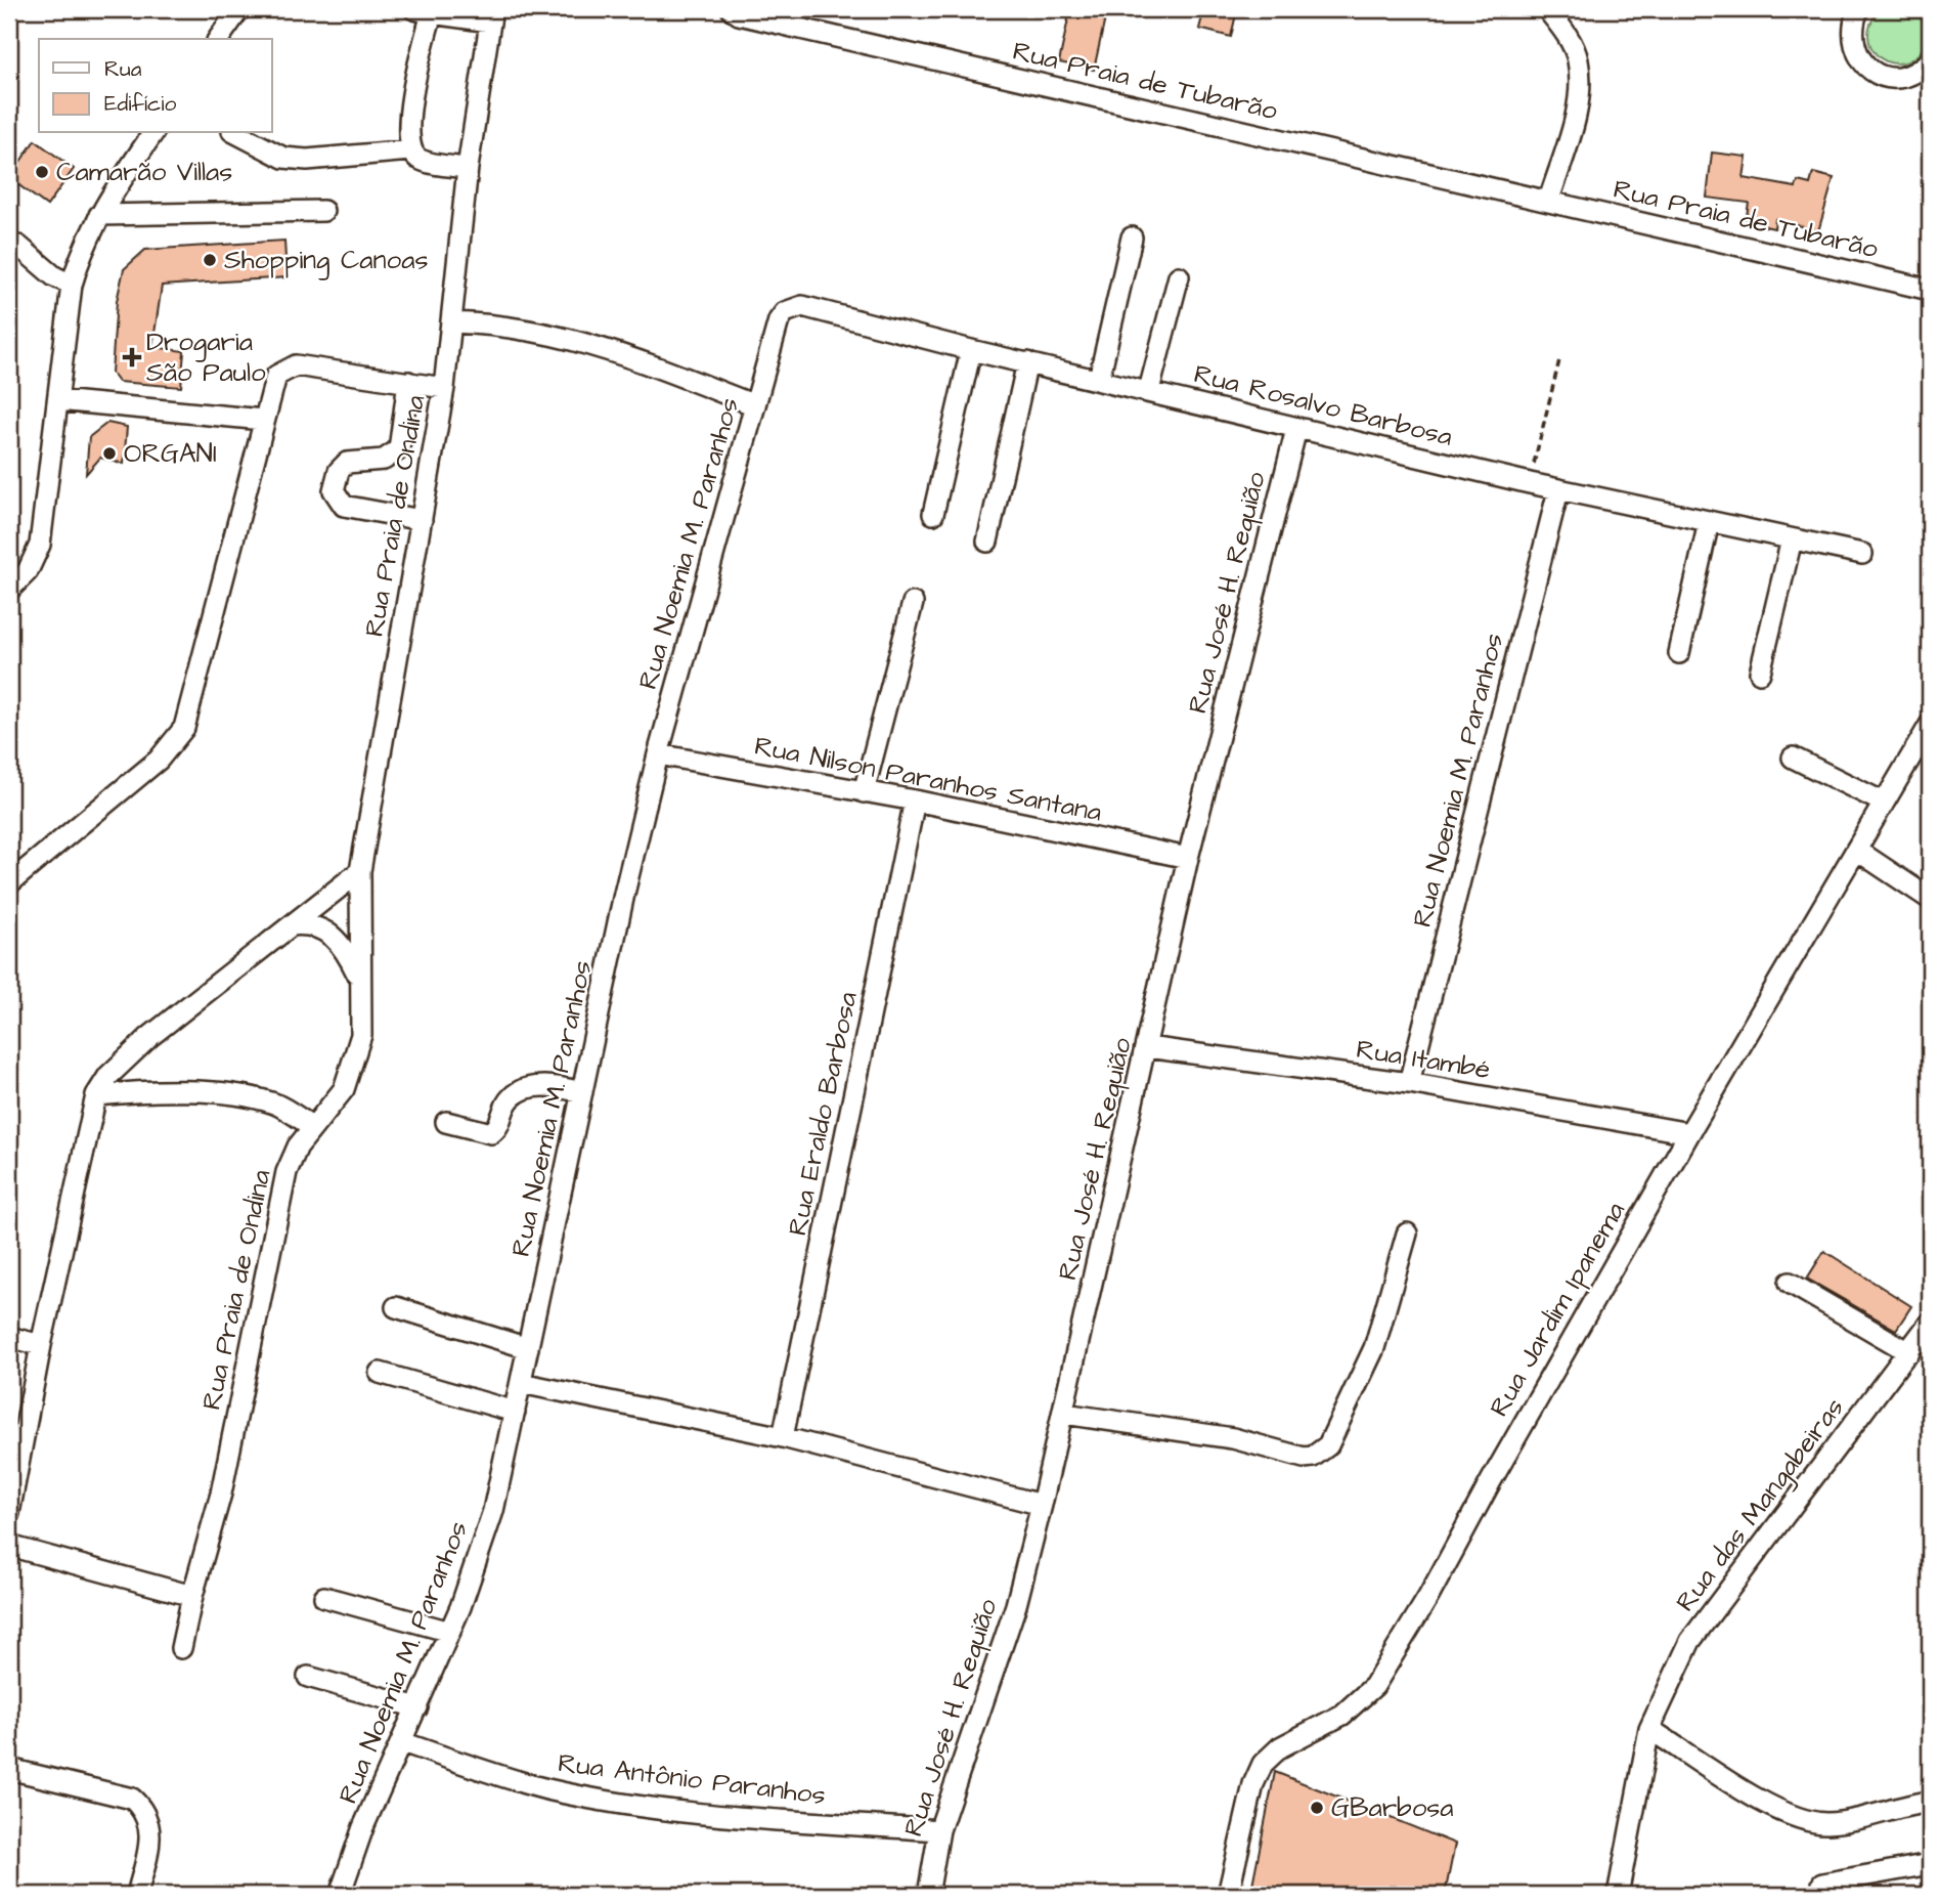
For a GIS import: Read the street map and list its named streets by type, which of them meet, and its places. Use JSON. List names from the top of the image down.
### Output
{
  "streets": {
    "street": [
      "Rua Praia de Tubarão",
      "Rua Rosalvo Barbosa",
      "Rua Praia de Ondina",
      "Rua Noemia M. Paranhos",
      "Rua José H. Requião",
      "Rua Nilson Paranhos Santana",
      "Rua Itambé",
      "Rua Eraldo Barbosa",
      "Rua Jardim Ipanema",
      "Rua das Mangabeiras",
      "Rua Antônio Paranhos"
    ]
  },
  "crossings": [
    ["Rua Rosalvo Barbosa", "Rua Noemia M. Paranhos"],
    ["Rua Rosalvo Barbosa", "Rua José H. Requião"],
    ["Rua Noemia M. Paranhos", "Rua Nilson Paranhos Santana"],
    ["Rua Noemia M. Paranhos", "Rua Itambé"],
    ["Rua Noemia M. Paranhos", "Rua Antônio Paranhos"],
    ["Rua José H. Requião", "Rua Nilson Paranhos Santana"],
    ["Rua José H. Requião", "Rua Itambé"],
    ["Rua José H. Requião", "Rua Antônio Paranhos"],
    ["Rua Nilson Paranhos Santana", "Rua Eraldo Barbosa"],
    ["Rua Itambé", "Rua Jardim Ipanema"]
  ],
  "places": {
    "other": [
      "Camarão Villas",
      "Shopping Canoas",
      "ORGANI",
      "GBarbosa"
    ],
    "health": ["Drogaria São Paulo"]
  },
  "legend": ["Rua", "Edifício"]
}
